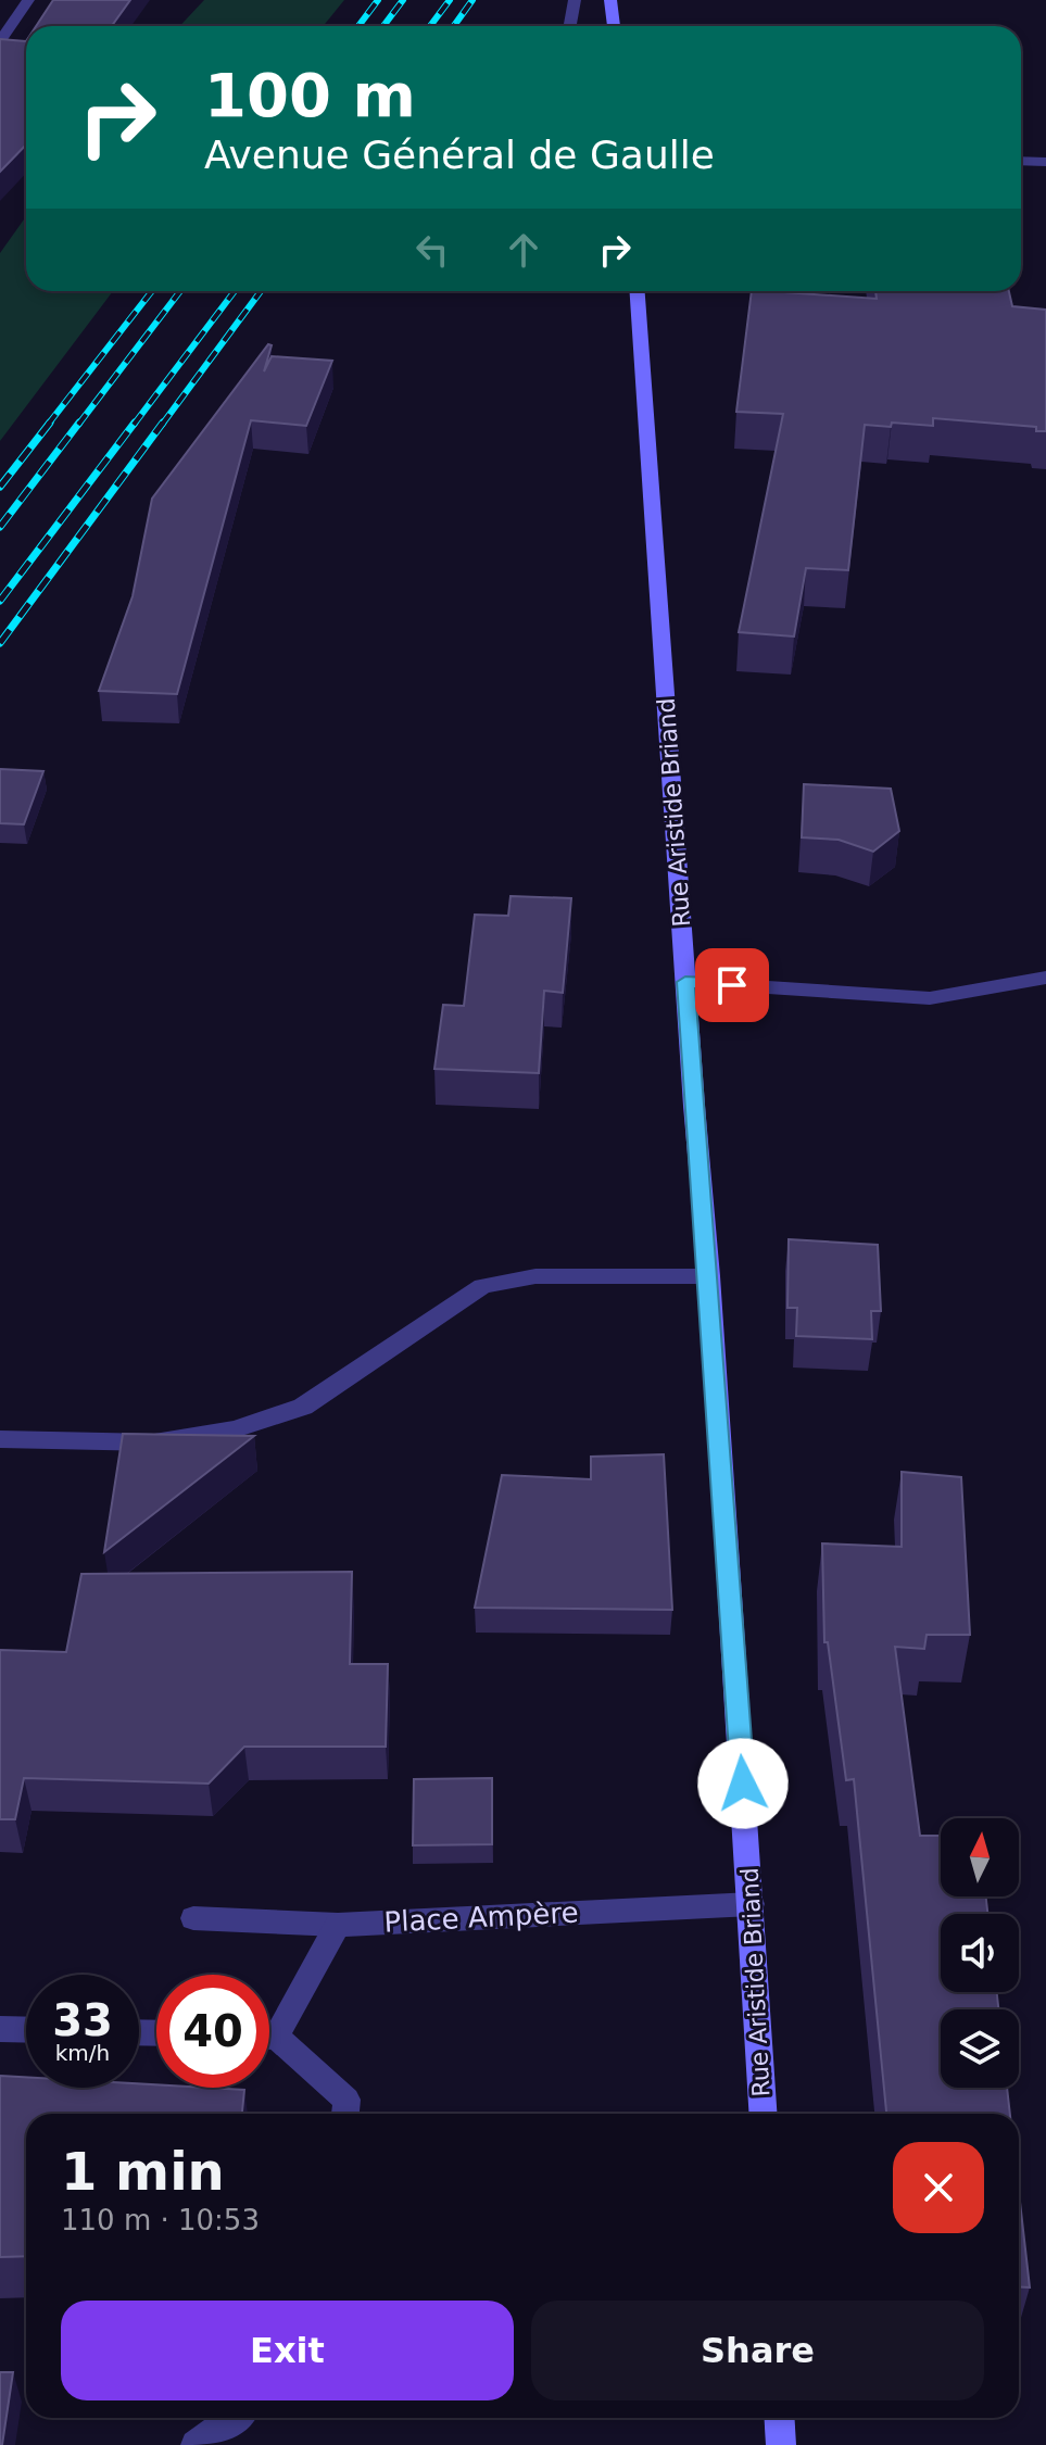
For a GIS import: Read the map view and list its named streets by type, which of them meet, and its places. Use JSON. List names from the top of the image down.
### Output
{
  "streets": {
    "street": ["Rue Aristide Briand", "Place Ampère"]
  },
  "crossings": [
    ["Rue Aristide Briand", "Place Ampère"]
  ],
  "north": "top",
  "page": {
    "turn": ["100 m", "Avenue Général de Gaulle"],
    "speed": "33 km/h",
    "limit": "40",
    "heading": ["1 min", "110 m · 10:53"],
    "buttons": ["Exit", "Share"]
  }
}
